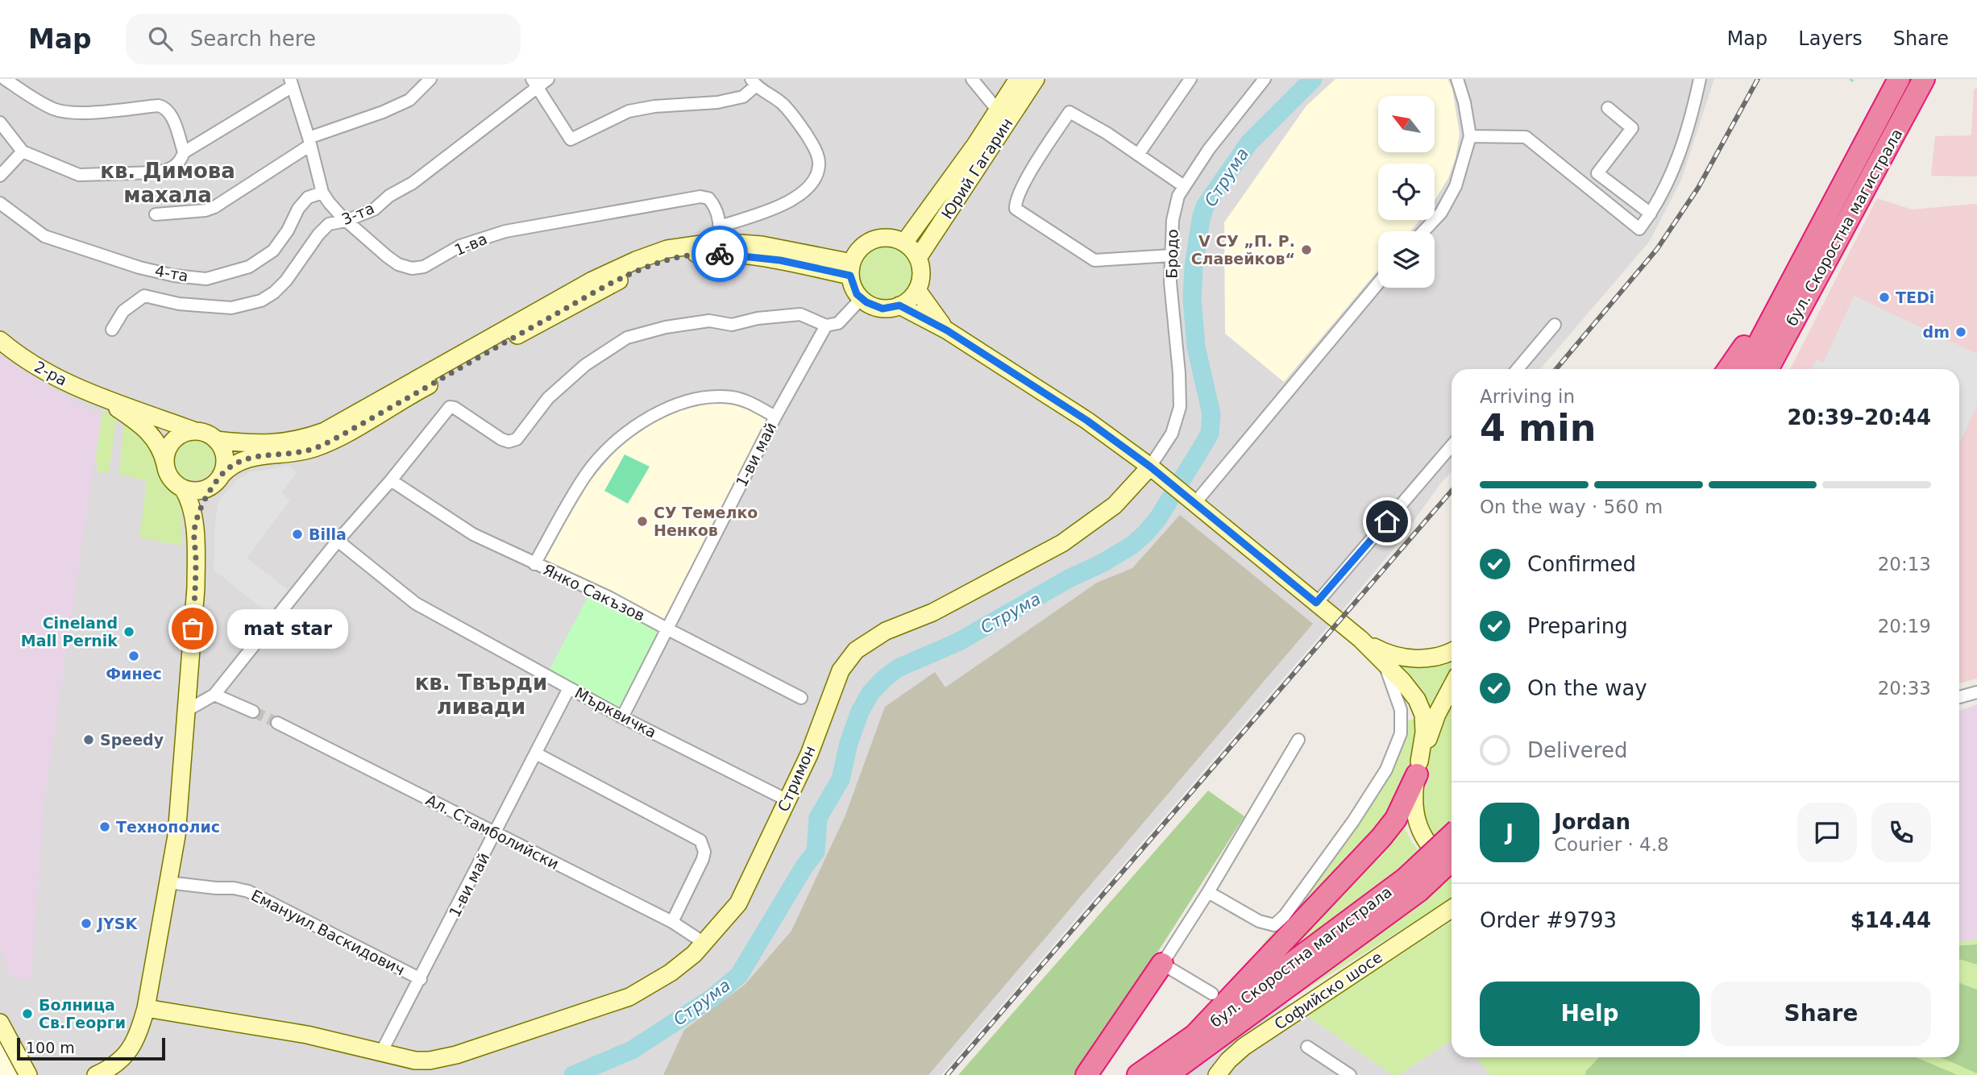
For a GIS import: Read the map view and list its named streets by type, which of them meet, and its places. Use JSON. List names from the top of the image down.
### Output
{
  "streets": {
    "highway": ["бул. Скоростна магистрала"],
    "main road": [
      "Юрий Гагарин",
      "2-ра",
      "Стримон",
      "Софийско шосе"
    ],
    "street": [
      "3-та",
      "1-ва",
      "Бродо",
      "4-та",
      "1-ви май",
      "Янко Сакъзов",
      "Мърквичка",
      "Ал. Стамболийски",
      "Емануил Васкидович"
    ]
  },
  "crossings": [
    ["Юрий Гагарин", "1-ви май"],
    ["3-та", "1-ва"],
    ["1-ва", "4-та"],
    ["Бродо", "Стримон"],
    ["1-ви май", "Янко Сакъзов"],
    ["1-ви май", "Мърквичка"],
    ["1-ви май", "Ал. Стамболийски"],
    ["1-ви май", "Емануил Васкидович"],
    ["Мърквичка", "Стримон"],
    ["Стримон", "Ал. Стамболийски"]
  ],
  "districts": ["кв. Димова махала", "кв. Твърди ливади"],
  "water": ["Струма"],
  "places": [
    "V СУ „П. Р. Славейков“",
    "TEDi",
    "dm",
    "СУ Темелко Ненков",
    "Billa",
    "mat star",
    "Cineland Mall Pernik",
    "Финес",
    "Speedy",
    "Технополис",
    "JYSK",
    "Болница Св.Георги"
  ],
  "scale_bar": "100 m",
  "north": "top left",
  "page": {
    "header": "Map",
    "search": "Search here",
    "nav": ["Map", "Layers", "Share"],
    "heading": ["4 min", "Arriving in", "20:39–20:44"],
    "panel": [
      "Jordan",
      "Courier · 4.8",
      "Order #9793",
      "$14.44"
    ],
    "bar": "On the way · 560 m",
    "list": [
      ["Confirmed", "20:13"],
      ["Preparing", "20:19"],
      ["On the way", "20:33"],
      "Delivered"
    ],
    "bubble": "mat star",
    "round": "J",
    "buttons": ["Help", "Share"],
    "scale": "100 m"
  }
}
